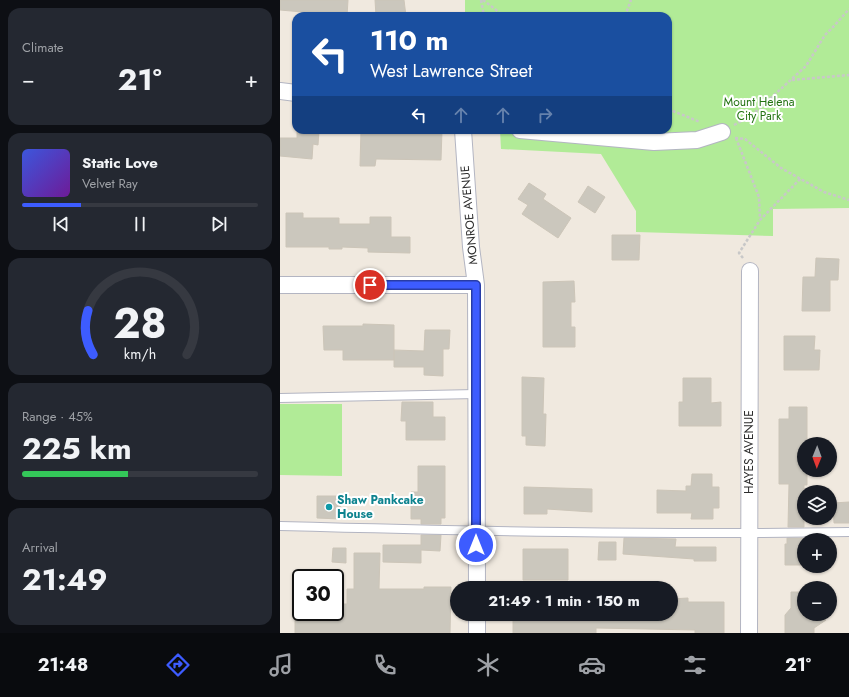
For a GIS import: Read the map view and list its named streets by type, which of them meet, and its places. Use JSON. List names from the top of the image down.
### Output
{
  "streets": {
    "street": ["MONROE AVENUE", "HAYES AVENUE"]
  },
  "parks": ["Mount Helena City Park"],
  "places": ["Shaw Pankcake House"],
  "north": "bottom",
  "page": {
    "tile": [
      "Climate",
      ["Range · 45%", "225 km"],
      ["Arrival", "21:49"]
    ],
    "turn": ["110 m", "West Lawrence Street"],
    "heat": ["−", "21°", "+"],
    "song": ["Static Love", "Velvet Ray"],
    "map_buttons": ["+", "−"],
    "limit": "30",
    "trip": "21:49 · 1 min · 150 m",
    "tabs": ["21:48", "21°"],
    "gauge": ["28", "km/h"]
  }
}
